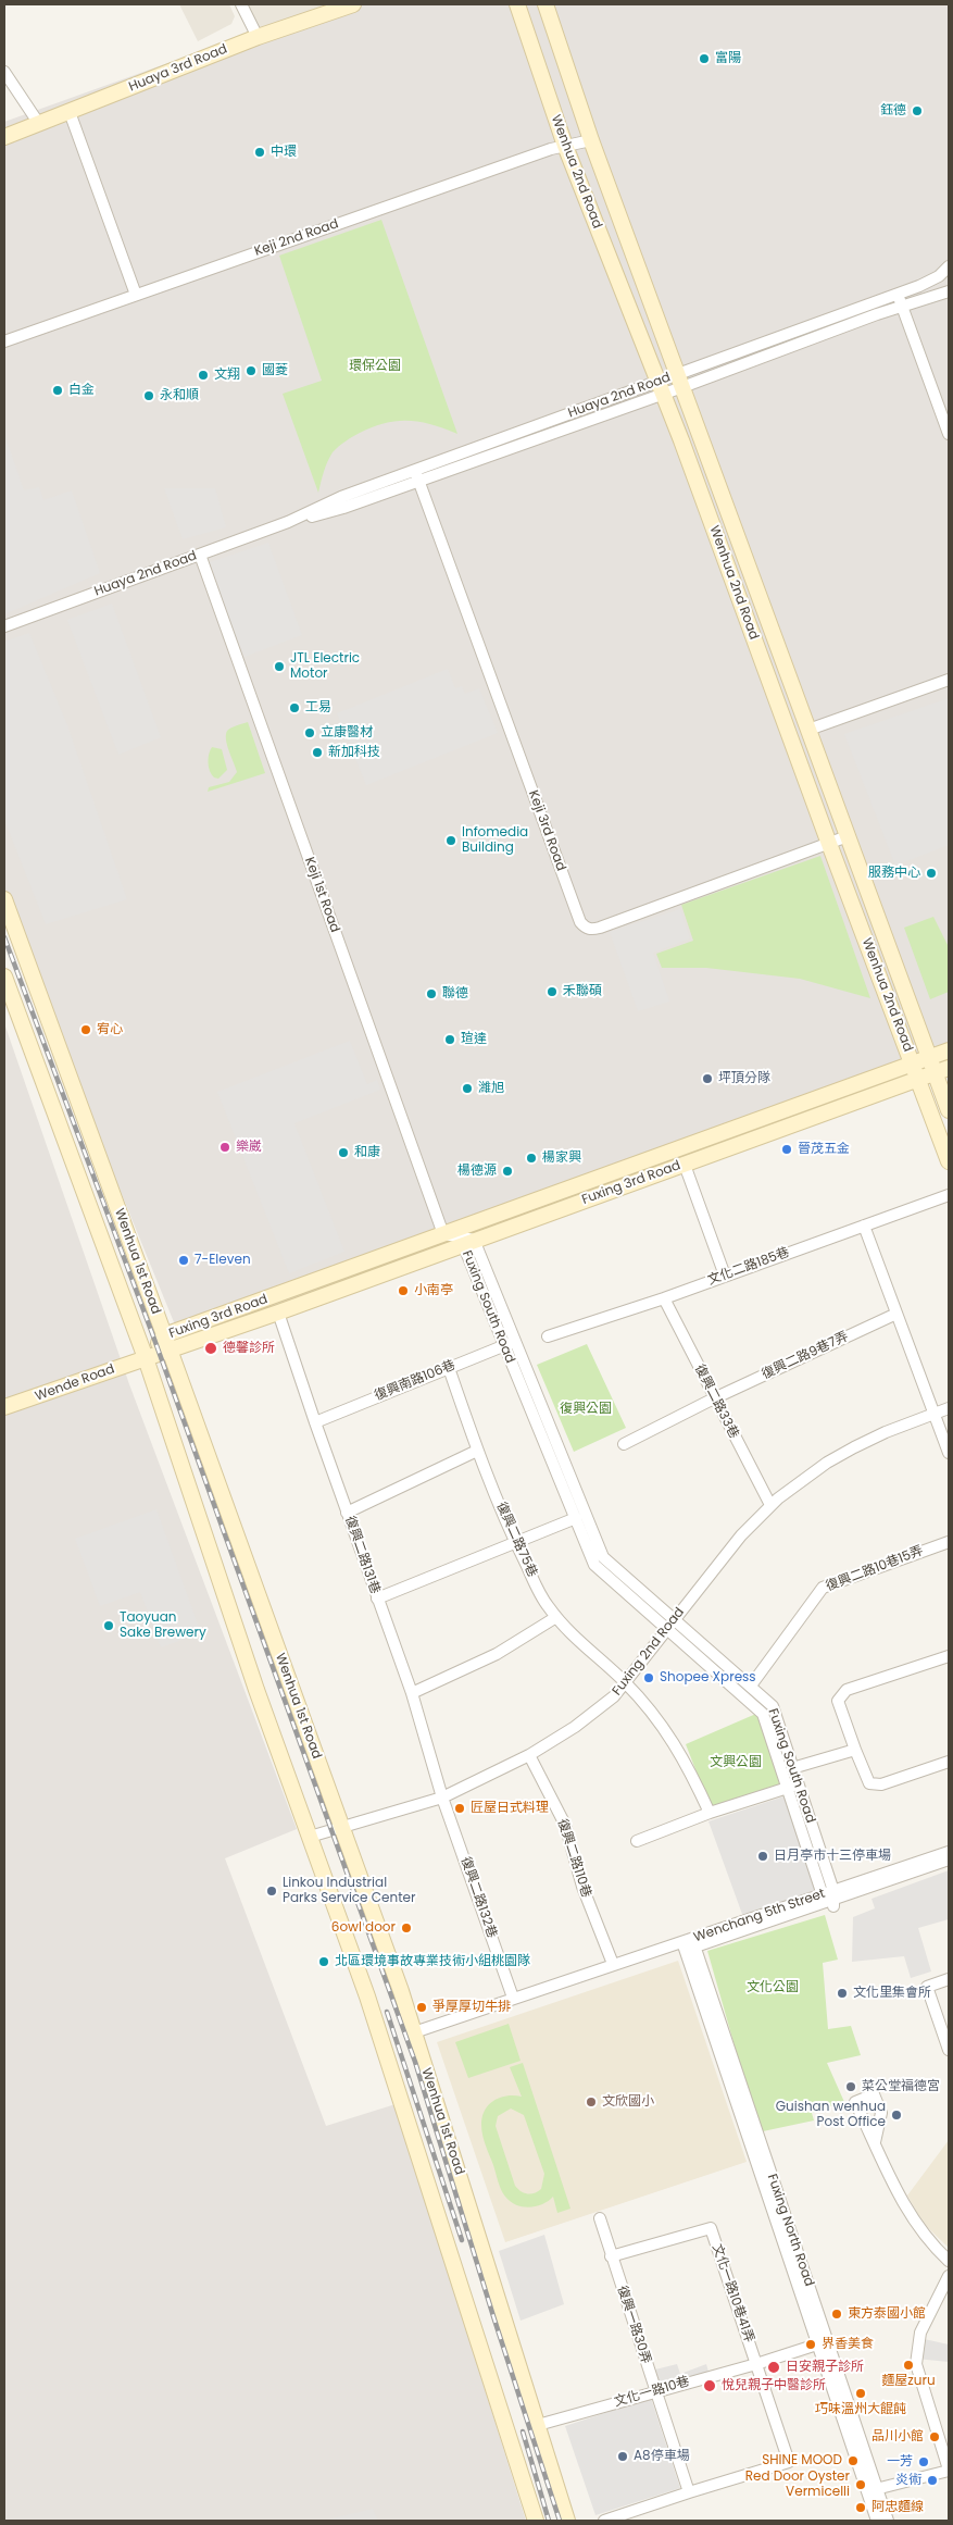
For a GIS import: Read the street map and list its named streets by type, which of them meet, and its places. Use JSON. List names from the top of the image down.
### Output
{
  "streets": {
    "street": [
      "Huaya 3rd Road",
      "Wenhua 2nd Road",
      "Keji 2nd Road",
      "Huaya 2nd Road",
      "Keji 3rd Road",
      "Keji 1st Road",
      "Fuxing 3rd Road",
      "Wenhua 1st Road",
      "文化二路185巷",
      "Fuxing South Road",
      "復興二路9巷7弄",
      "復興南路106巷",
      "Wende Road",
      "復興二路33巷",
      "復興二路75巷",
      "復興二路131巷",
      "復興二路10巷15弄",
      "Fuxing 2nd Road",
      "復興二路110巷",
      "復興二路132巷",
      "Wenchang 5th Street",
      "Fuxing North Road",
      "文化一路10巷41弄",
      "復興一路30弄",
      "文化一路10巷"
    ]
  },
  "crossings": [
    ["Wenhua 2nd Road", "Keji 2nd Road"],
    ["Wenhua 2nd Road", "Huaya 2nd Road"],
    ["Wenhua 2nd Road", "Keji 3rd Road"],
    ["Wenhua 2nd Road", "Fuxing 3rd Road"],
    ["Huaya 2nd Road", "Keji 3rd Road"],
    ["Huaya 2nd Road", "Keji 1st Road"],
    ["Keji 1st Road", "Fuxing 3rd Road"],
    ["Keji 1st Road", "Fuxing South Road"],
    ["Fuxing 3rd Road", "Wenhua 1st Road"],
    ["Fuxing 3rd Road", "Fuxing South Road"],
    ["Fuxing 3rd Road", "Wende Road"],
    ["Fuxing 3rd Road", "復興二路131巷"],
    ["Wenhua 1st Road", "Wende Road"],
    ["Wenhua 1st Road", "Fuxing 2nd Road"],
    ["Wenhua 1st Road", "Wenchang 5th Street"],
    ["Wenhua 1st Road", "文化一路10巷"],
    ["文化二路185巷", "復興二路33巷"],
    ["Fuxing South Road", "復興南路106巷"],
    ["Fuxing South Road", "復興二路10巷15弄"],
    ["Fuxing South Road", "Fuxing 2nd Road"],
    ["Fuxing South Road", "Wenchang 5th Street"],
    ["復興二路9巷7弄", "復興二路33巷"],
    ["復興南路106巷", "復興二路75巷"],
    ["復興南路106巷", "復興二路131巷"],
    ["復興二路33巷", "Fuxing 2nd Road"],
    ["復興二路75巷", "Fuxing 2nd Road"],
    ["復興二路131巷", "Fuxing 2nd Road"],
    ["復興二路131巷", "復興二路132巷"],
    ["Fuxing 2nd Road", "復興二路110巷"],
    ["Fuxing 2nd Road", "復興二路132巷"],
    ["復興二路110巷", "Wenchang 5th Street"],
    ["復興二路132巷", "Wenchang 5th Street"],
    ["Wenchang 5th Street", "Fuxing North Road"],
    ["Fuxing North Road", "文化一路10巷"],
    ["文化一路10巷41弄", "復興一路30弄"],
    ["文化一路10巷41弄", "文化一路10巷"],
    ["復興一路30弄", "文化一路10巷"]
  ],
  "parks": [
    "環保公園",
    "復興公園",
    "文興公園",
    "文化公園"
  ],
  "places": [
    "富陽",
    "鈺德",
    "中環",
    "國菱",
    "文翔",
    "白金",
    "永和順",
    "JTL Electric Motor",
    "工易",
    "立康醫材",
    "新加科技",
    "Infomedia Building",
    "服務中心",
    "禾聯碩",
    "聯德",
    "宥心",
    "瑄達",
    "坪頂分隊",
    "濰旭",
    "樂崴",
    "晉茂五金",
    "和康",
    "楊家興",
    "楊德源",
    "7-Eleven",
    "小南亭",
    "德馨診所",
    "Taoyuan Sake Brewery",
    "Shopee Xpress",
    "匠屋日式料理",
    "日月亭市十三停車場",
    "Linkou Industrial Parks Service Center",
    "6owl door",
    "北區環境事故專業技術小組桃園隊",
    "文化里集會所",
    "爭厚厚切牛排",
    "菜公堂福德宮",
    "文欣國小",
    "Guishan wenhua Post Office",
    "東方泰國小館",
    "界香美食",
    "麵屋zuru",
    "日安親子診所",
    "悅兒親子中醫診所",
    "巧味溫州大餛飩",
    "品川小館",
    "A8停車場",
    "SHINE MOOD",
    "一芳",
    "炎術",
    "Red Door Oyster Vermicelli",
    "阿忠麵線"
  ]
}
